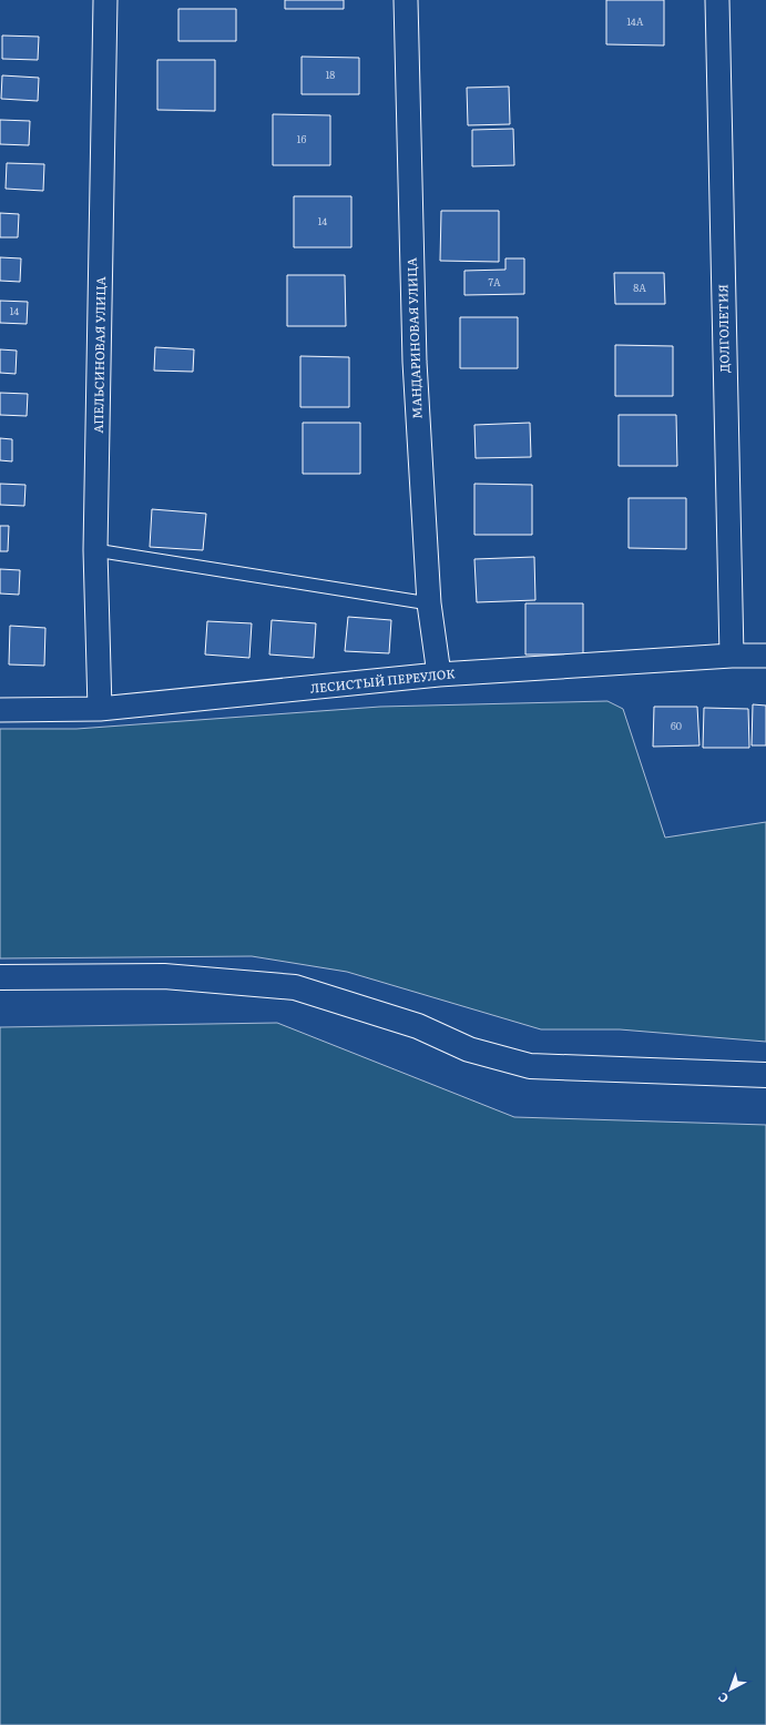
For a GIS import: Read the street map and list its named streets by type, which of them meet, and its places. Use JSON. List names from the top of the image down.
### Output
{
  "streets": {
    "street": [
      "ДОЛГОЛЕТИЯ",
      "МАНДАРИНОВАЯ УЛИЦА",
      "АПЕЛЬСИНОВАЯ УЛИЦА",
      "ЛЕСИСТЫЙ ПЕРЕУЛОК"
    ]
  },
  "crossings": [
    ["ДОЛГОЛЕТИЯ", "ЛЕСИСТЫЙ ПЕРЕУЛОК"],
    ["МАНДАРИНОВАЯ УЛИЦА", "ЛЕСИСТЫЙ ПЕРЕУЛОК"],
    ["АПЕЛЬСИНОВАЯ УЛИЦА", "ЛЕСИСТЫЙ ПЕРЕУЛОК"]
  ],
  "house_numbers": [
    "14А",
    "18",
    "16",
    "14",
    "7А",
    "8А",
    "14",
    "60"
  ],
  "north": "bottom left"
}
